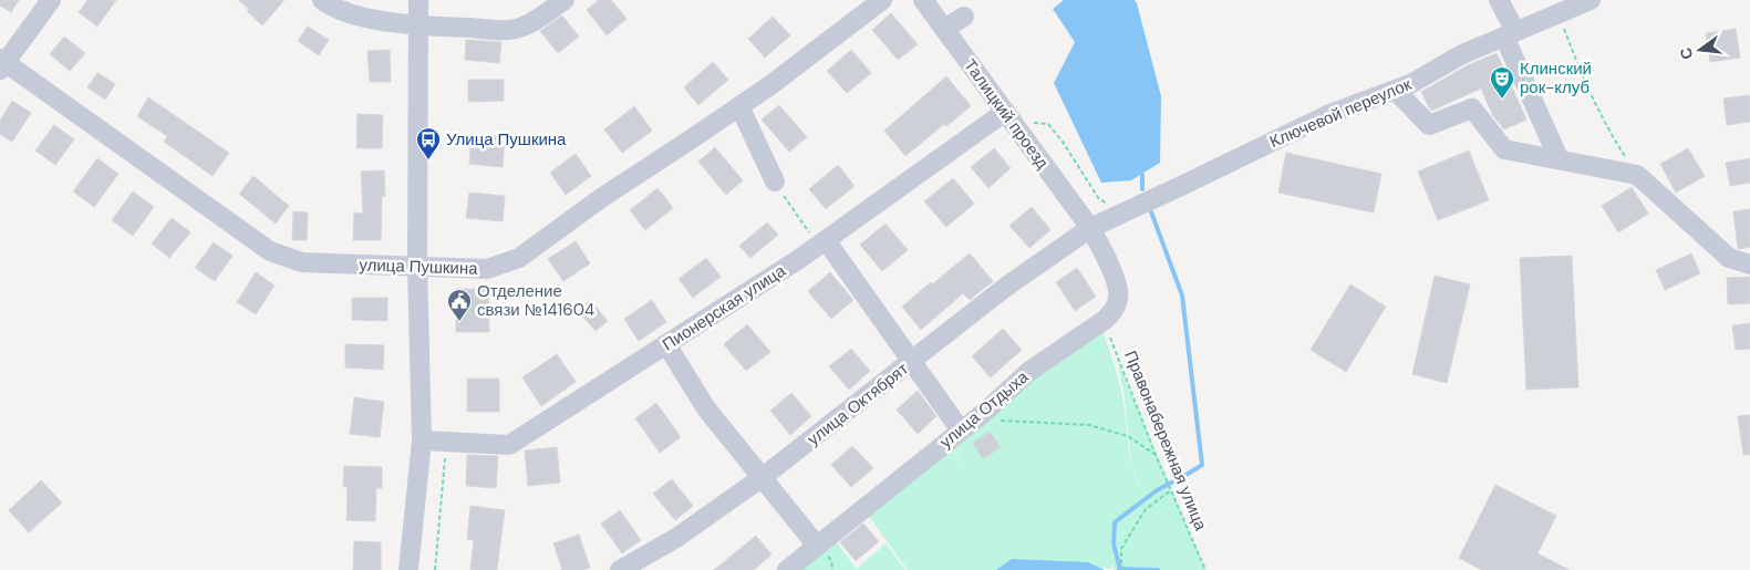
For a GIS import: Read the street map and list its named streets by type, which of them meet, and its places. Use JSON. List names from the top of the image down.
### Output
{
  "streets": {
    "street": [
      "Ключевой переулок",
      "Талицкий проезд",
      "улица Пушкина",
      "Пионерская улица",
      "улица Октябрят",
      "улица Отдыха"
    ],
    "path": ["Правонабережная улица"]
  },
  "crossings": [
    ["Ключевой переулок", "Талицкий проезд"],
    ["Ключевой переулок", "улица Октябрят"],
    ["Ключевой переулок", "улица Отдыха"],
    ["Талицкий проезд", "Пионерская улица"],
    ["Талицкий проезд", "улица Октябрят"],
    ["Талицкий проезд", "улица Отдыха"],
    ["улица Октябрят", "улица Отдыха"],
    ["улица Отдыха", "Правонабережная улица"]
  ],
  "places": {
    "theatre": ["Клинский рок-клуб"],
    "bus stop": ["Улица Пушкина"],
    "public building": ["Отделение связи №141604"]
  },
  "north": "left"
}
